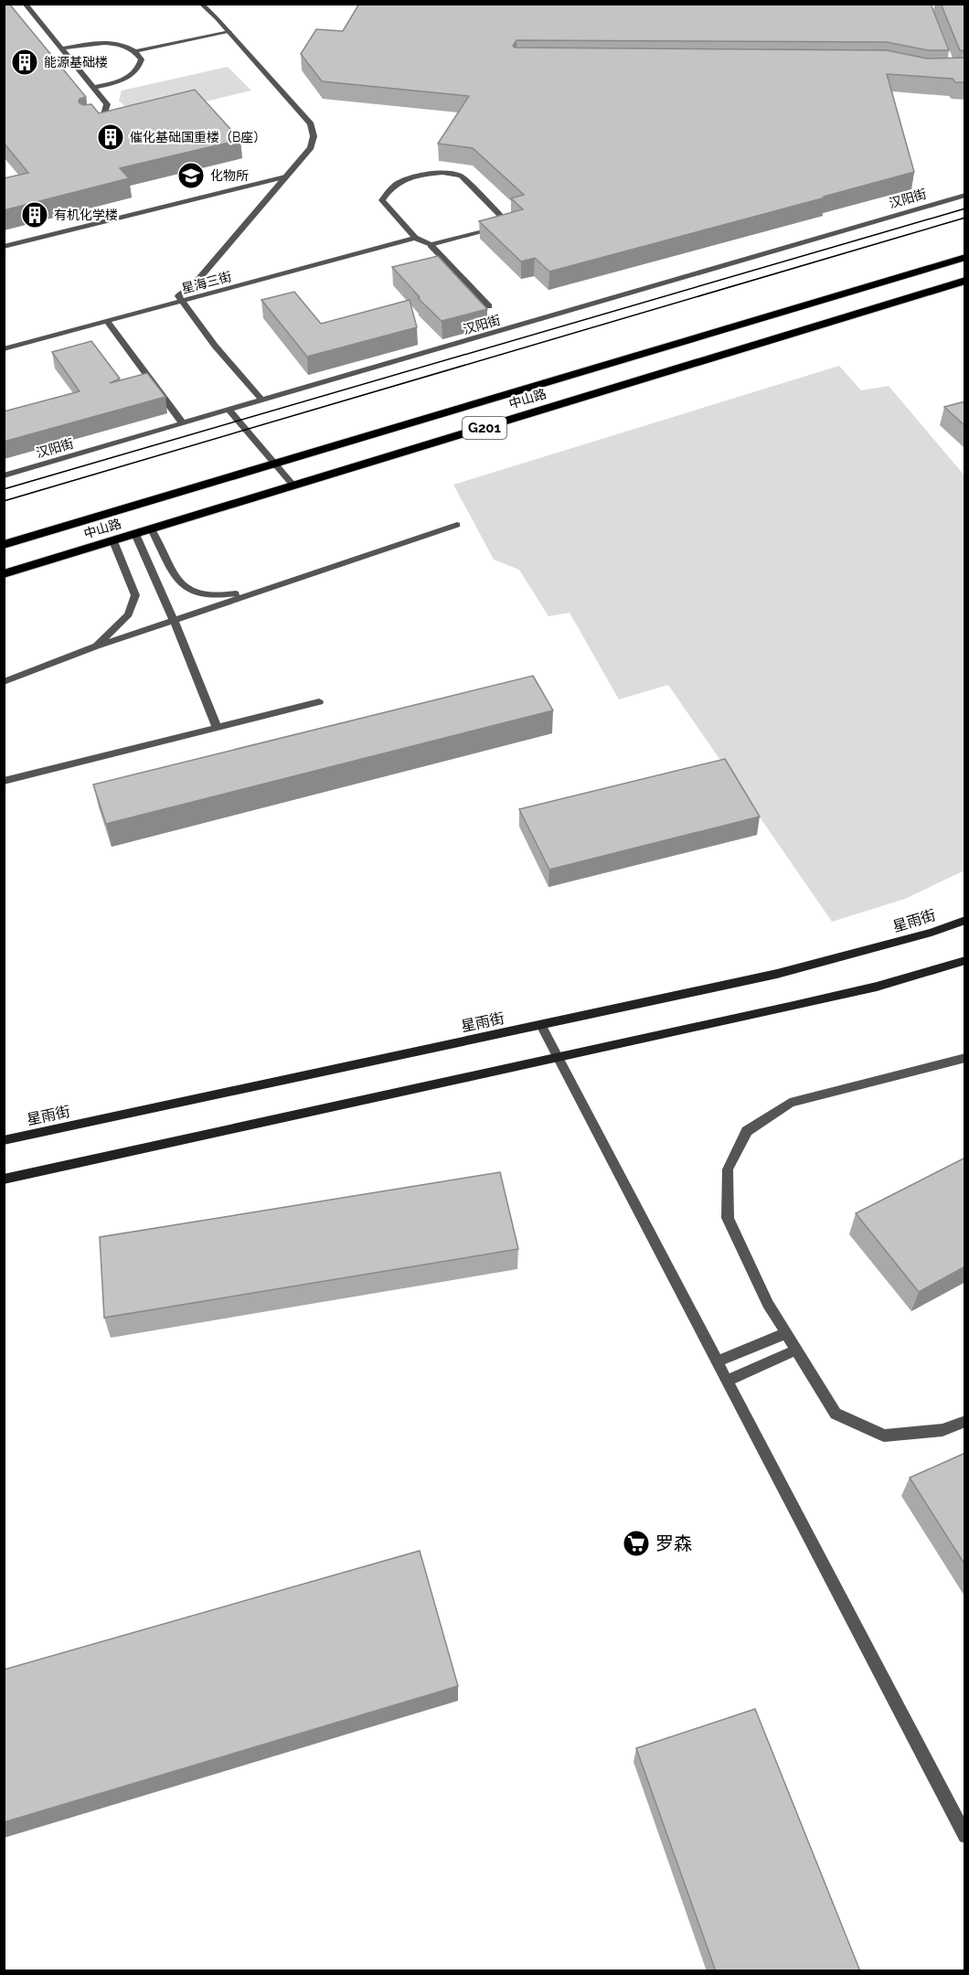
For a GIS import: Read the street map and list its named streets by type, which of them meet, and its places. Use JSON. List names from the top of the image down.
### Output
{
  "streets": {
    "highway": ["中山路", "G201"],
    "street": ["汉阳街", "星海三街", "星雨街"]
  },
  "places": {
    "building": ["能源基础楼", "催化基础国重楼（B座）", "有机化学楼"],
    "school or university": ["化物所"],
    "supermarket": ["罗森"]
  }
}
